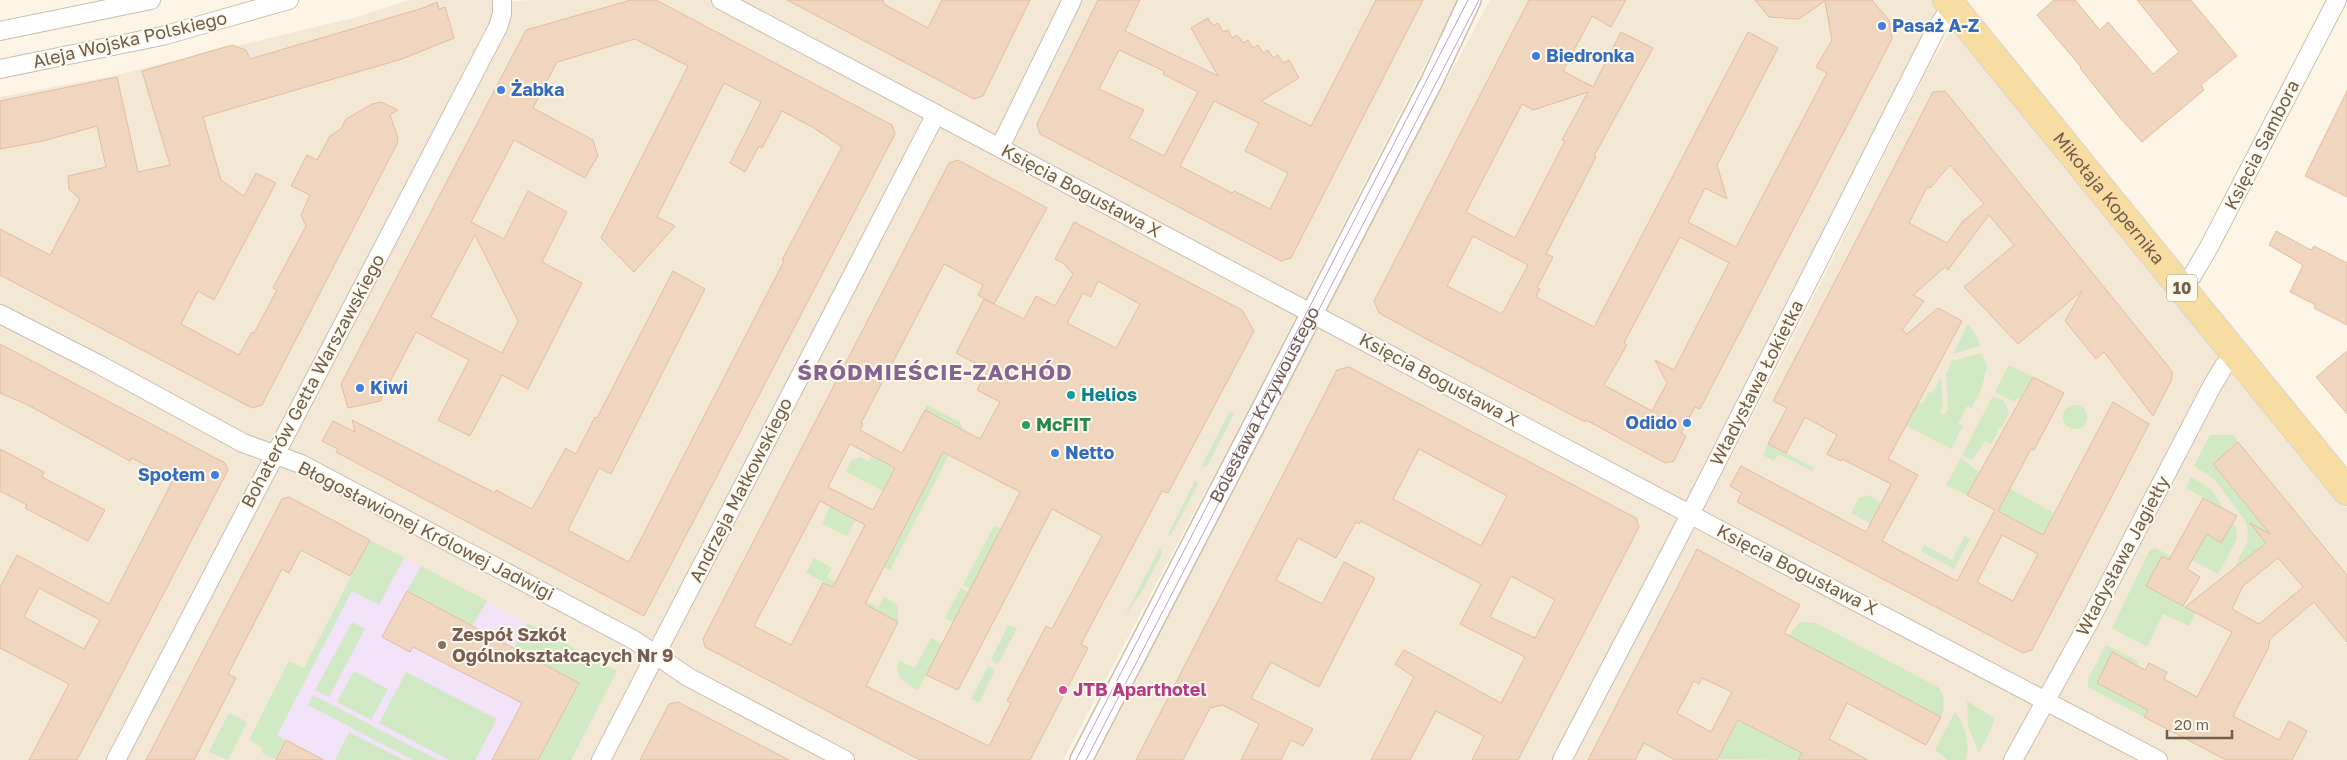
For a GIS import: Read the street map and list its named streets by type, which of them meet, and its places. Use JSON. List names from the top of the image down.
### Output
{
  "streets": {
    "main road": ["Mikołaja Kopernika", "10"],
    "street": [
      "Aleja Wojska Polskiego",
      "Księcia Sambora",
      "Księcia Bogusława X",
      "Bohaterów Getta Warszawskiego",
      "Władysława Łokietka",
      "Bolesława Krzywoustego",
      "Andrzeja Małkowskiego",
      "Błogosławionej Królowej Jadwigi",
      "Władysława Jagiełły"
    ]
  },
  "crossings": [
    ["Księcia Sambora", "Mikołaja Kopernika"],
    ["Księcia Bogusława X", "Władysława Łokietka"],
    ["Księcia Bogusława X", "Bolesława Krzywoustego"],
    ["Księcia Bogusława X", "Andrzeja Małkowskiego"],
    ["Księcia Bogusława X", "Władysława Jagiełły"],
    ["Mikołaja Kopernika", "Władysława Łokietka"],
    ["Mikołaja Kopernika", "Władysława Jagiełły"],
    ["Bohaterów Getta Warszawskiego", "Błogosławionej Królowej Jadwigi"],
    ["Andrzeja Małkowskiego", "Błogosławionej Królowej Jadwigi"]
  ],
  "districts": ["ŚRÓDMIEŚCIE-ZACHÓD"],
  "places": [
    "Pasaż A-Z",
    "Biedronka",
    "Żabka",
    "Kiwi",
    "Helios",
    "Odido",
    "McFIT",
    "Netto",
    "Społem",
    "Zespół Szkół Ogólnokształcących Nr 9",
    "JTB Aparthotel"
  ],
  "scale_bar": "20 m"
}
